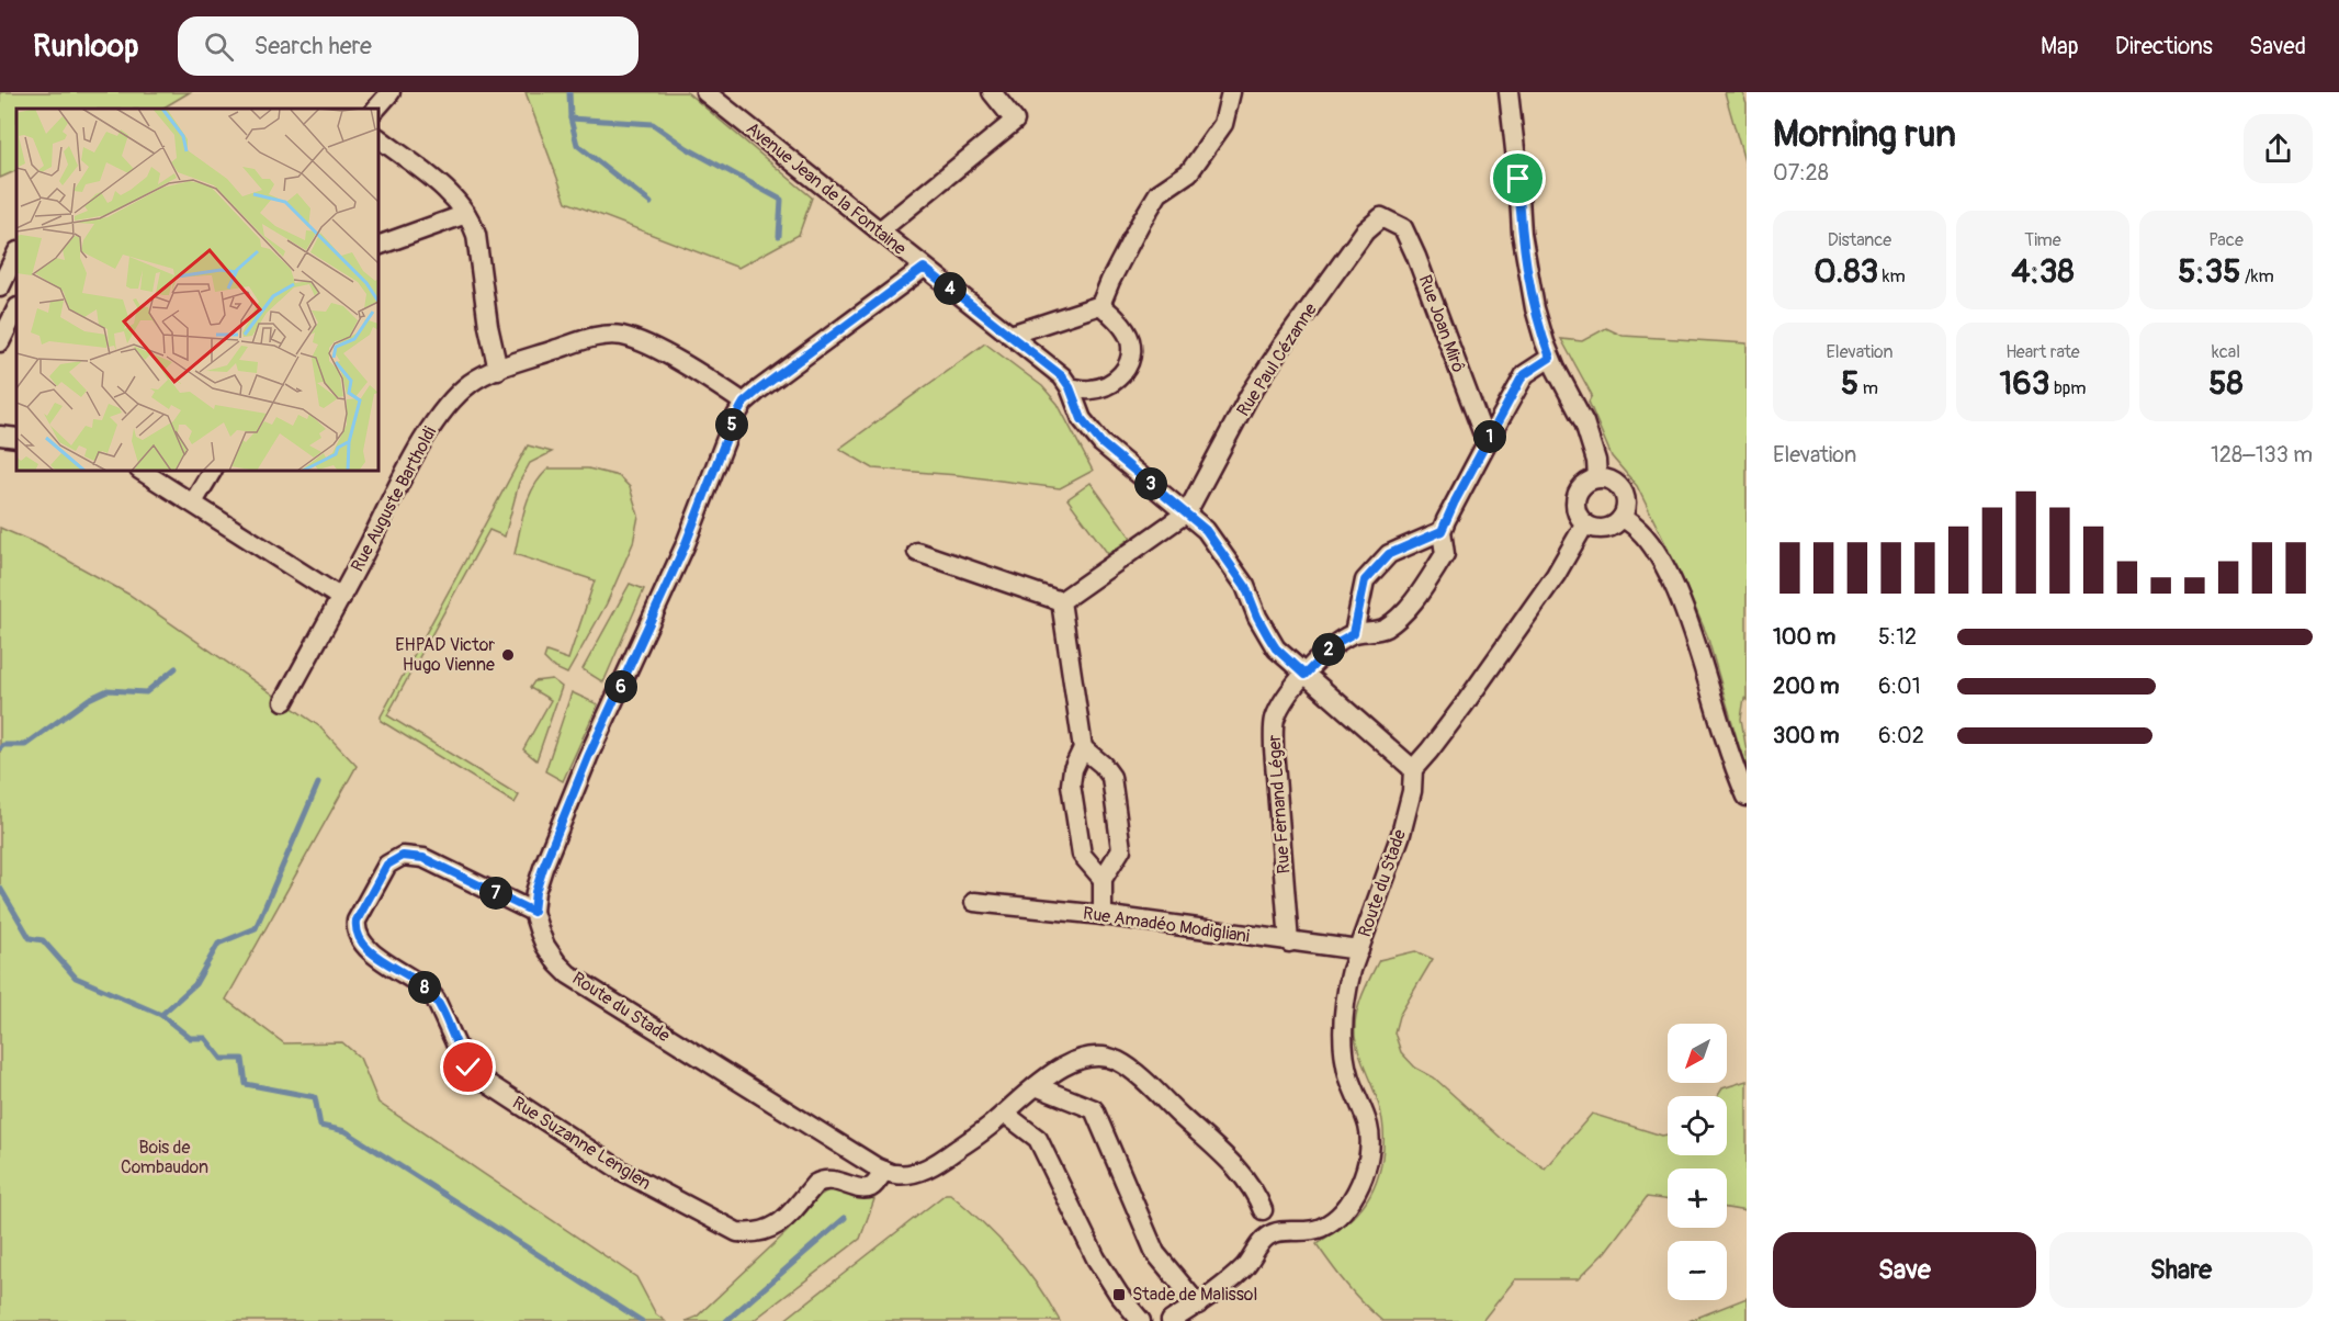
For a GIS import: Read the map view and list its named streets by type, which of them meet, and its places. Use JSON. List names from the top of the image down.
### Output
{
  "streets": {
    "street": [
      "Avenue Jean de la Fontaine",
      "Rue Joan Mirô",
      "Rue Paul Cézanne",
      "Rue Auguste Bartholdi",
      "Rue Fernand Léger",
      "Route du Stade",
      "Rue Amadéo Modigliani",
      "Rue Suzanne Lenglen"
    ]
  },
  "crossings": [
    ["Rue Joan Mirô", "Rue Paul Cézanne"],
    ["Rue Fernand Léger", "Rue Amadéo Modigliani"],
    ["Route du Stade", "Rue Amadéo Modigliani"],
    ["Route du Stade", "Rue Suzanne Lenglen"]
  ],
  "parks": ["Bois de Combaudon"],
  "places": {
    "other": ["EHPAD Victor Hugo Vienne"],
    "transit": ["Stade de Malissol"]
  },
  "north": "bottom left",
  "page": {
    "header": "Runloop",
    "search": "Search here",
    "nav": ["Map", "Directions", "Saved"],
    "heading": ["Morning run", "07:28"],
    "stats": [
      ["Distance", "0.83 km"],
      ["Time", "4:38"],
      ["Pace", "5:35 /km"],
      ["Elevation", "5 m"],
      ["Heart rate", "163 bpm"],
      ["kcal", "58"]
    ],
    "pins": [
      "4",
      "5",
      "1",
      "3",
      "2",
      "6",
      "7",
      "8"
    ],
    "chart": ["Elevation", "128–133 m"],
    "list": [
      {
        "name": "100 m",
        "note": "5:12"
      },
      {
        "name": "200 m",
        "note": "6:01"
      },
      {
        "name": "300 m",
        "note": "6:02"
      }
    ],
    "map_buttons": ["+", "−"],
    "buttons": ["Save", "Share"]
  }
}
